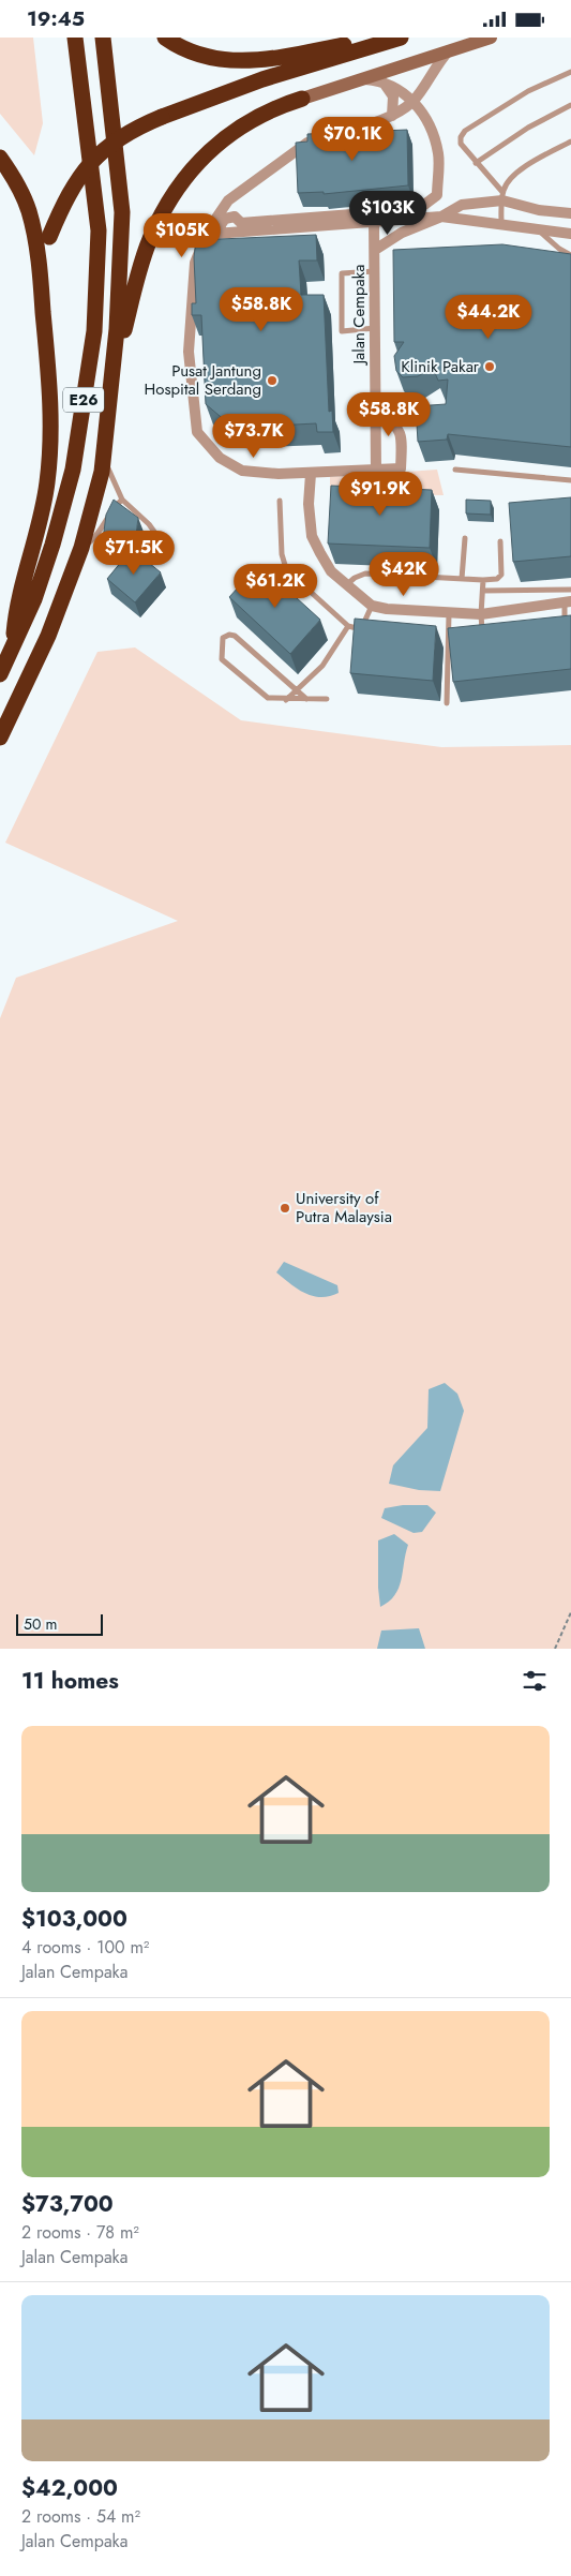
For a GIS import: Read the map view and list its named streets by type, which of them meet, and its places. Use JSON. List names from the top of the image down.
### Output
{
  "streets": {
    "highway": ["E26"],
    "street": ["Jalan Cempaka"]
  },
  "places": ["Klinik Pakar", "Pusat Jantung Hospital Serdang", "University of Putra Malaysia"],
  "scale_bar": "50 m",
  "page": {
    "status": "19:45",
    "price": [
      "$70.1K",
      "$103K",
      "$105K",
      "$58.8K",
      "$44.2K",
      "$58.8K",
      "$73.7K",
      "$91.9K",
      "$71.5K",
      "$42K",
      "$61.2K"
    ],
    "scale": "50 m",
    "heading": "11 homes",
    "list": [
      {
        "name": "$103,000",
        "note": "4 rooms · 100 m² · Jalan Cempaka"
      },
      {
        "name": "$73,700",
        "note": "2 rooms · 78 m² · Jalan Cempaka"
      },
      {
        "name": "$42,000",
        "note": "2 rooms · 54 m² · Jalan Cempaka"
      }
    ]
  }
}
